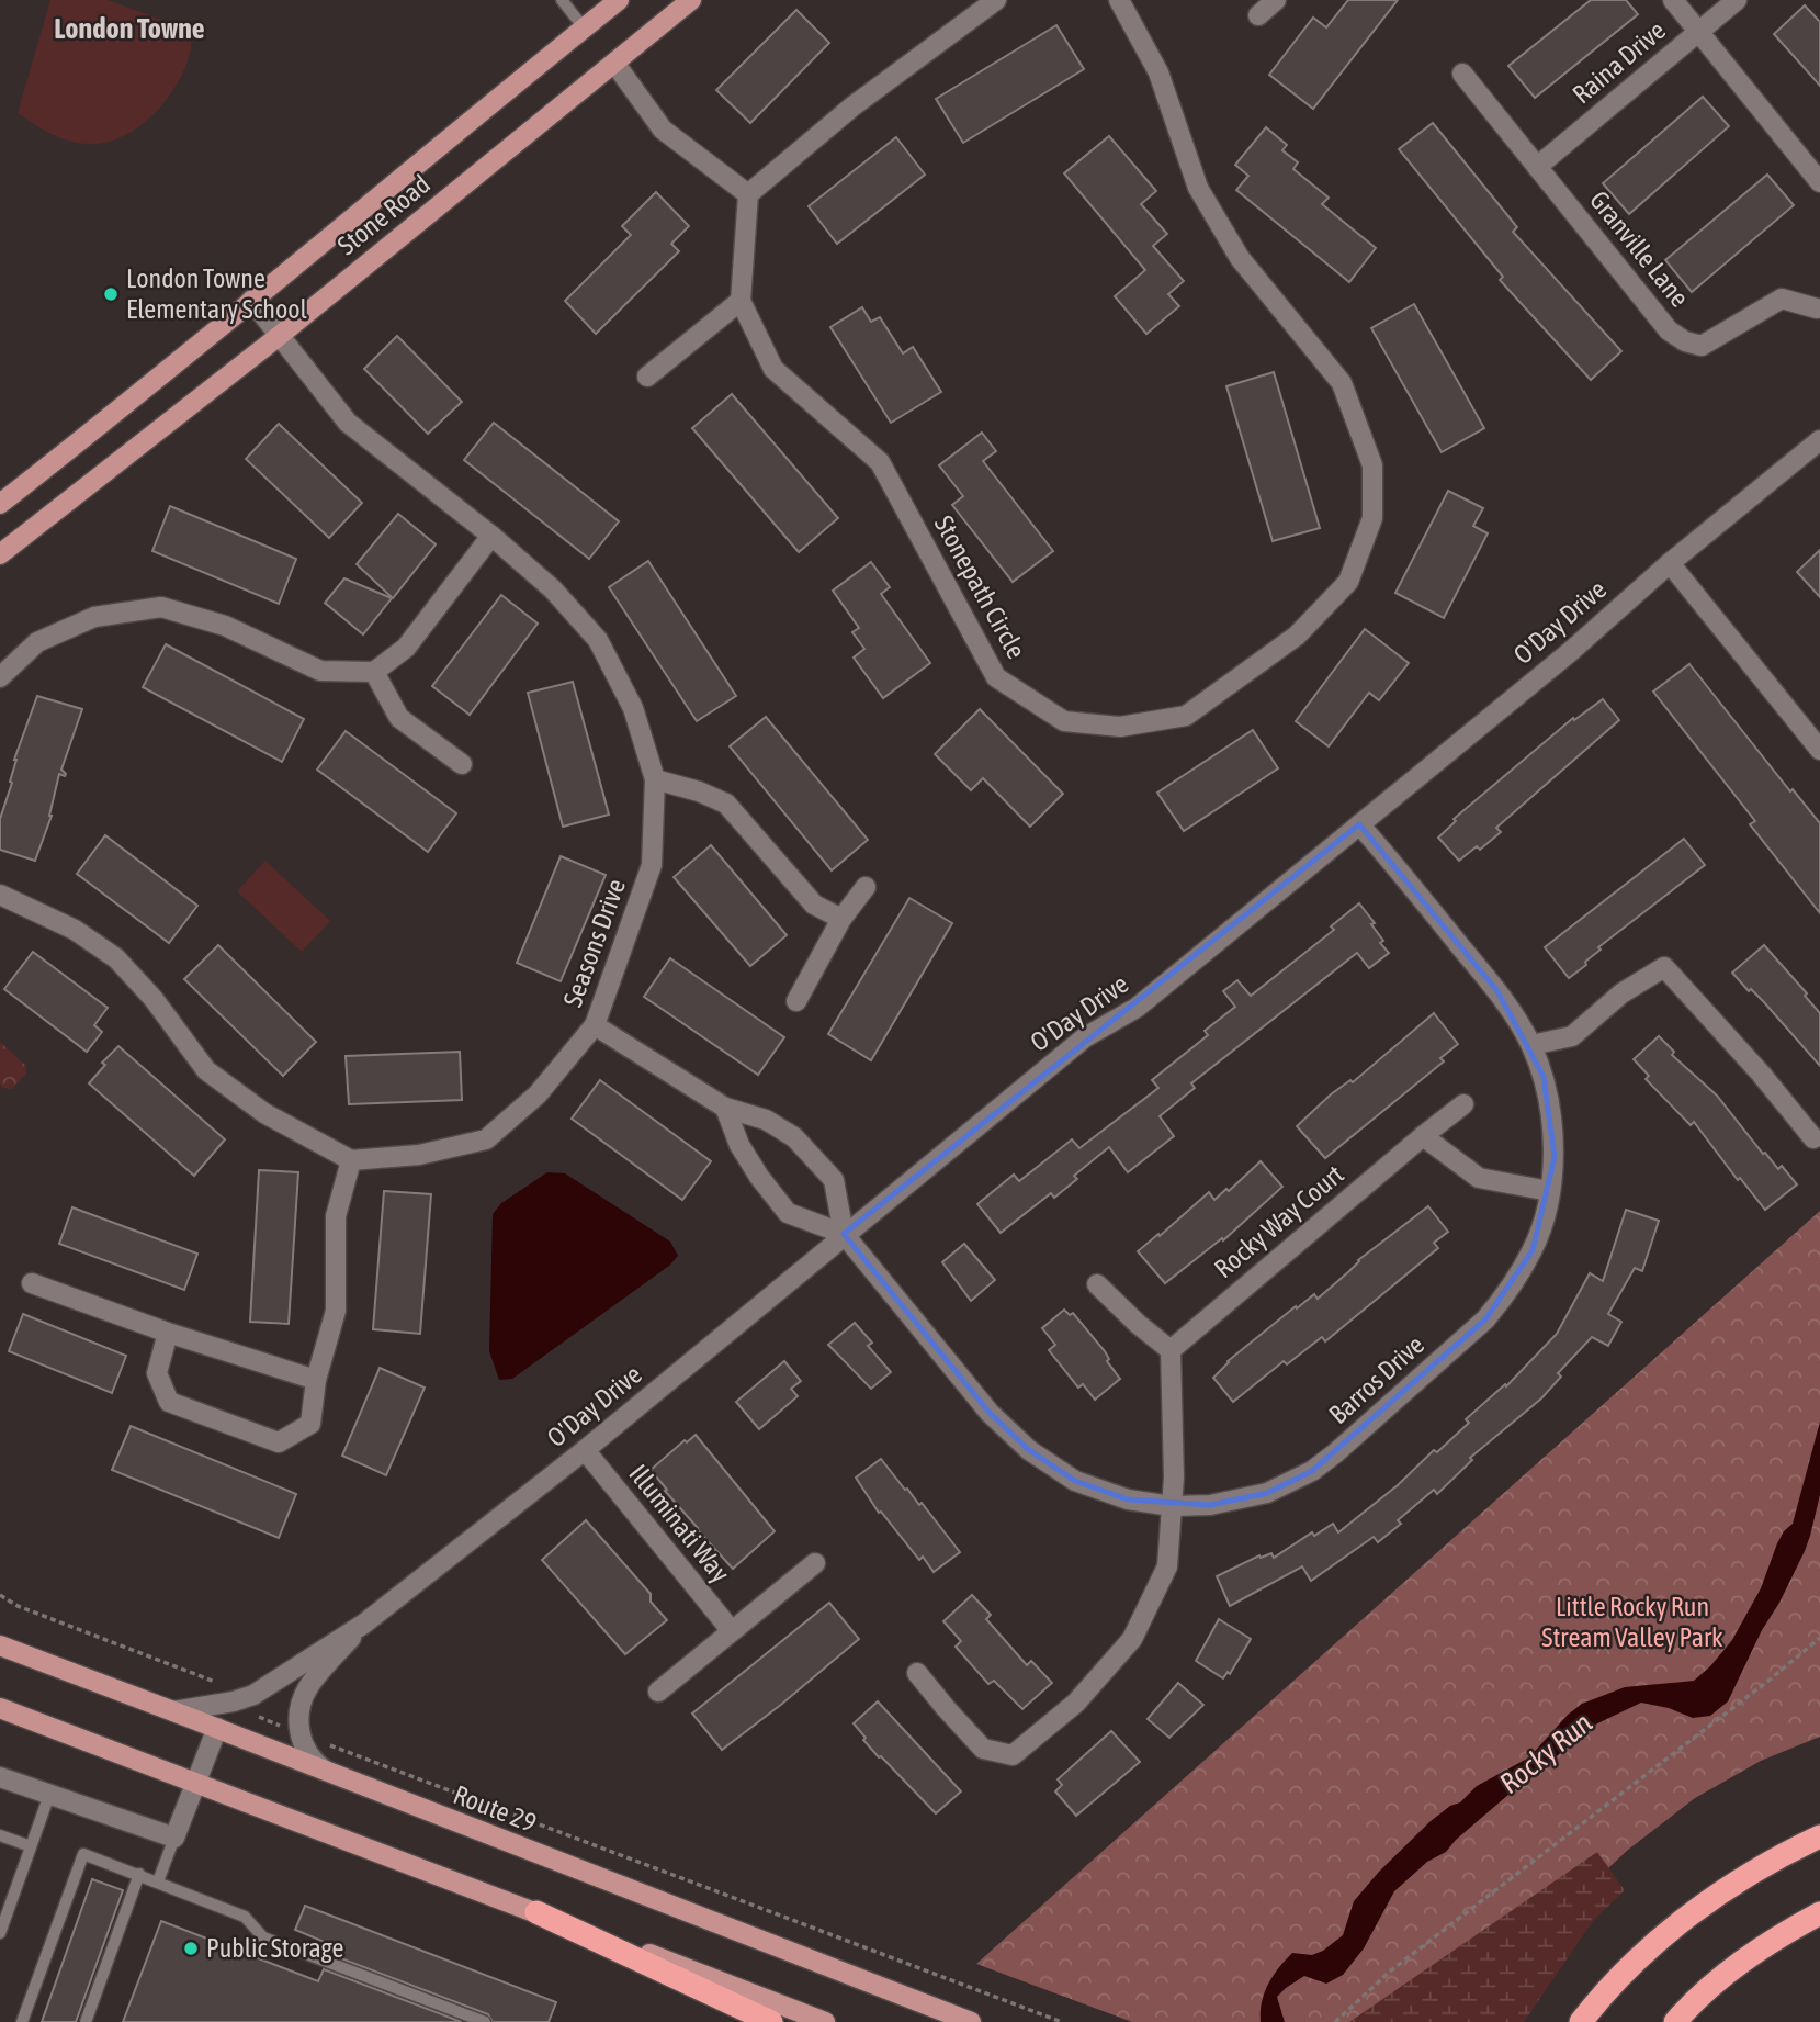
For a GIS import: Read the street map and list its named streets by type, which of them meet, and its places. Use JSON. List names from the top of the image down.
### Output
{
  "streets": {
    "main road": ["Stone Road", "Route 29"],
    "street": [
      "Raina Drive",
      "Granville Lane",
      "Stonepath Circle",
      "O'Day Drive",
      "Seasons Drive",
      "Rocky Way Court",
      "Barros Drive",
      "Illuminati Way"
    ]
  },
  "crossings": [
    ["Raina Drive", "Granville Lane"],
    ["Stone Road", "Seasons Drive"],
    ["O'Day Drive", "Barros Drive"],
    ["O'Day Drive", "Illuminati Way"],
    ["O'Day Drive", "Route 29"]
  ],
  "districts": ["London Towne"],
  "water": ["Rocky Run"],
  "parks": ["Little Rocky Run Stream Valley Park"],
  "places": ["London Towne Elementary School", "Public Storage"]
}
